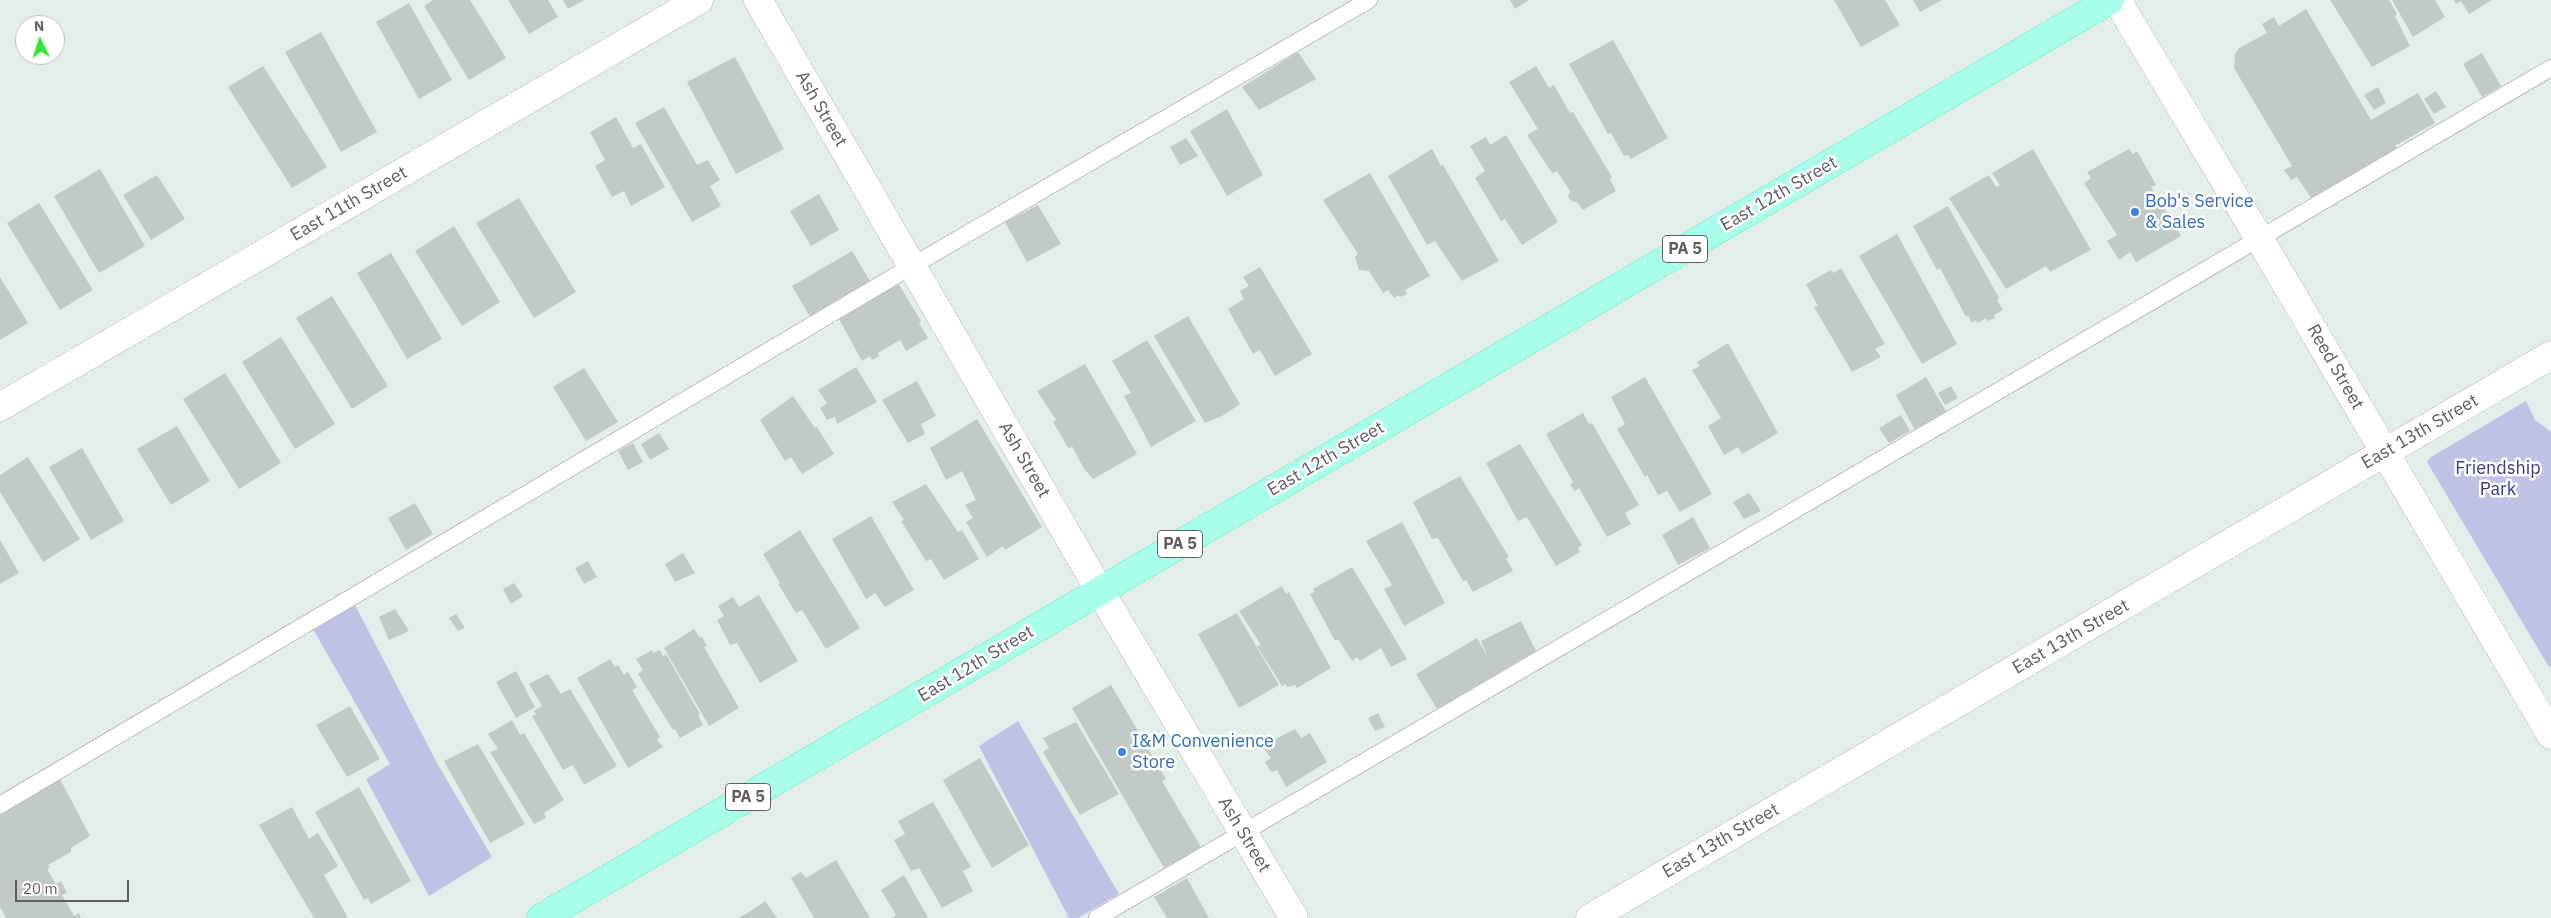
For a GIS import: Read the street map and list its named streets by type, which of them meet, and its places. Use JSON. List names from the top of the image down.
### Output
{
  "streets": {
    "main road": ["East 12th Street", "PA 5"],
    "street": [
      "Ash Street",
      "East 11th Street",
      "Reed Street",
      "East 13th Street"
    ]
  },
  "crossings": [
    ["Ash Street", "East 12th Street"],
    ["Reed Street", "East 13th Street"]
  ],
  "parks": ["Friendship Park"],
  "places": ["Bob's Service & Sales", "I&M Convenience Store"],
  "scale_bar": "20 m",
  "north": "top"
}
